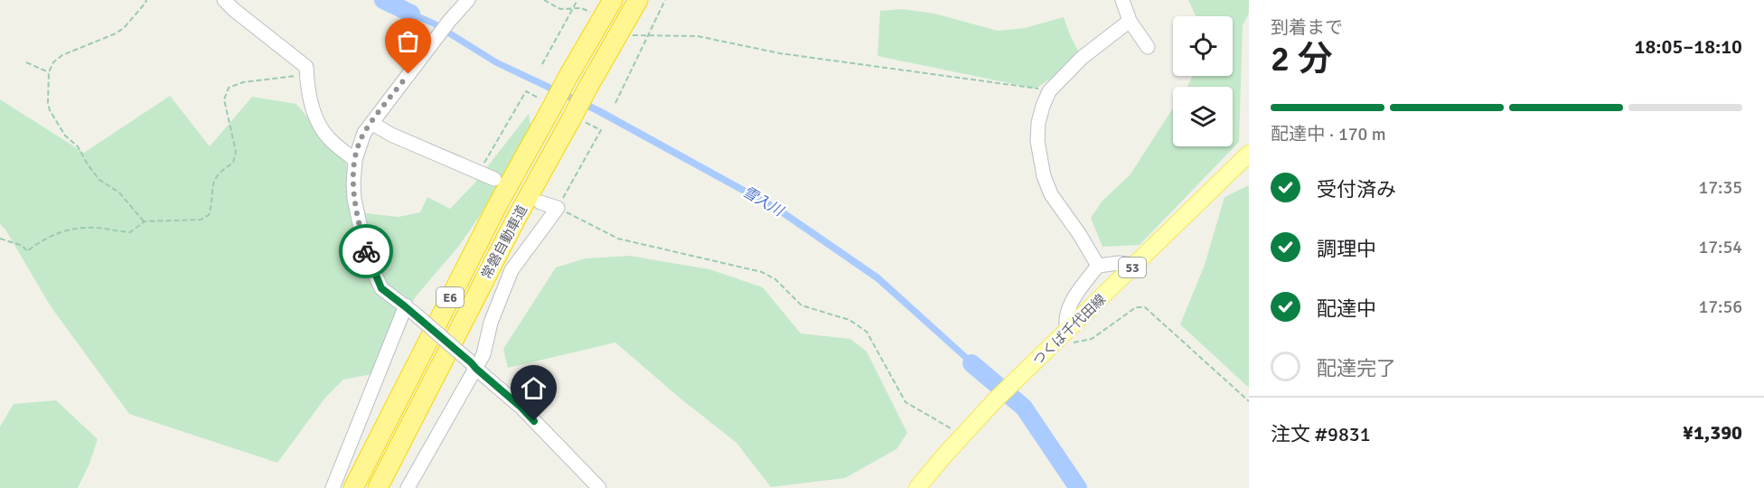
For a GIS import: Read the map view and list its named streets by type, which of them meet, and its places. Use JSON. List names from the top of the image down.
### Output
{
  "streets": {
    "highway": ["常磐自動車道", "E6"],
    "main road": ["53", "つくば千代田線"]
  },
  "water": ["雪入川"],
  "page": {
    "heading": ["2 分", "到着まで", "18:05–18:10"],
    "panel": ["注文 #9831", "¥1,390"],
    "bar": "配達中 · 170 m",
    "list": [
      ["受付済み", "17:35"],
      ["調理中", "17:54"],
      ["配達中", "17:56"],
      "配達完了"
    ]
  }
}
